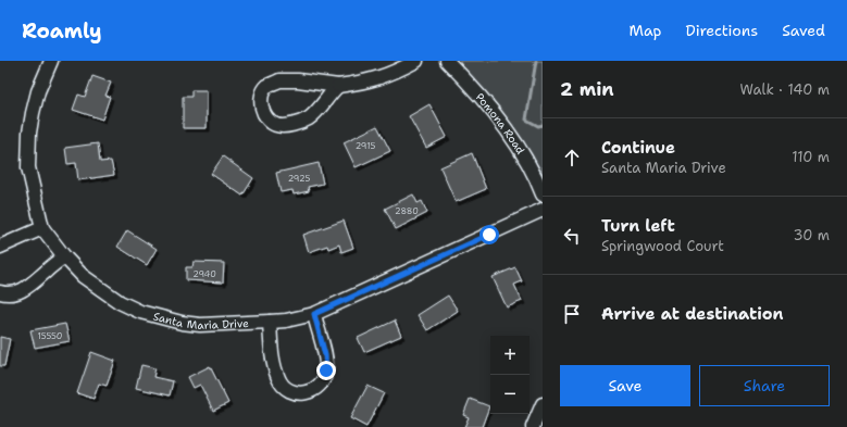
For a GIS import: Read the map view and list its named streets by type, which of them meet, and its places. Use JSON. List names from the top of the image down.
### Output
{
  "streets": {
    "street": ["Pomona Road", "Santa Maria Drive"]
  },
  "house_numbers": [
    "2915",
    "2925",
    "2880",
    "2940",
    "15550"
  ],
  "page": {
    "header": "Roamly",
    "nav": ["Map", "Directions", "Saved"],
    "heading": ["2 min", "Walk · 140 m"],
    "list": [
      ["Continue", "Santa Maria Drive", "110 m"],
      ["Turn left", "Springwood Court", "30 m"],
      "Arrive at destination"
    ],
    "map_buttons": ["+", "−"],
    "buttons": ["Save", "Share"]
  }
}
